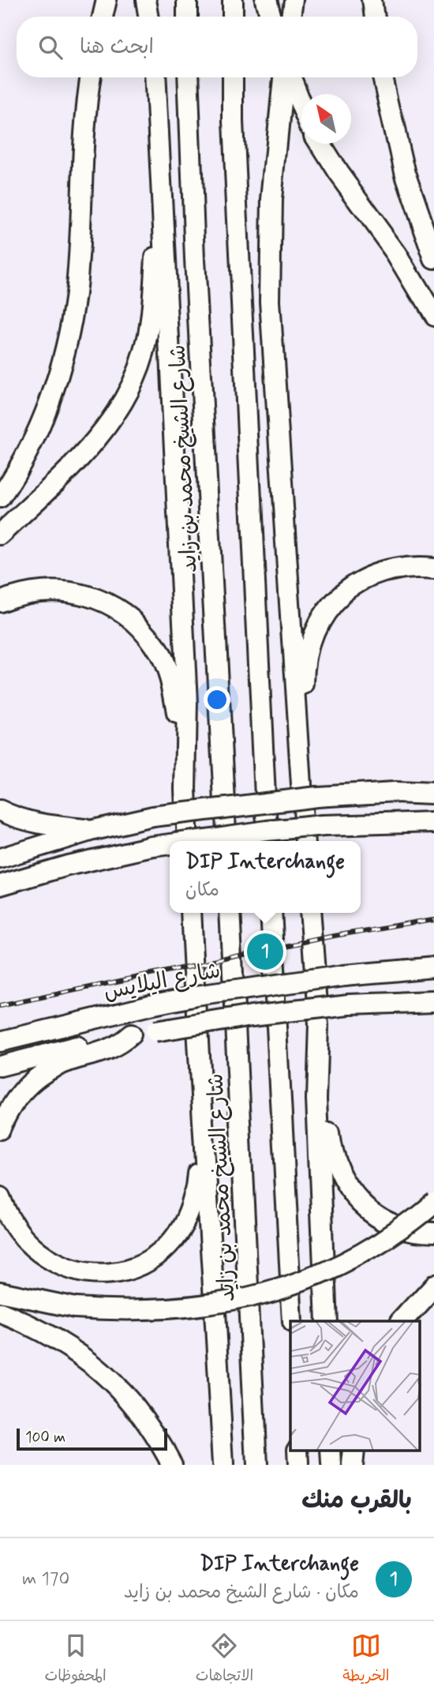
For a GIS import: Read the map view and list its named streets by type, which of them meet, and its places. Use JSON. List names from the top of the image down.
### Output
{
  "streets": {
    "highway": ["شارع الشيخ محمد بن زايد", "شارع اليلايس"]
  },
  "scale_bar": "100 m",
  "north": "top left",
  "page": {
    "search": "ابحث هنا",
    "popup": ["DIP Interchange", "مكان"],
    "pins": "1",
    "scale": "100 m",
    "heading": "بالقرب منك",
    "list": [
      {
        "mark": "1",
        "name": "DIP Interchange",
        "note": "مكان · شارع الشيخ محمد بن زايد",
        "value": "170 m"
      }
    ],
    "nav": ["الخريطة", "الاتجاهات", "المحفوظات"]
  }
}
